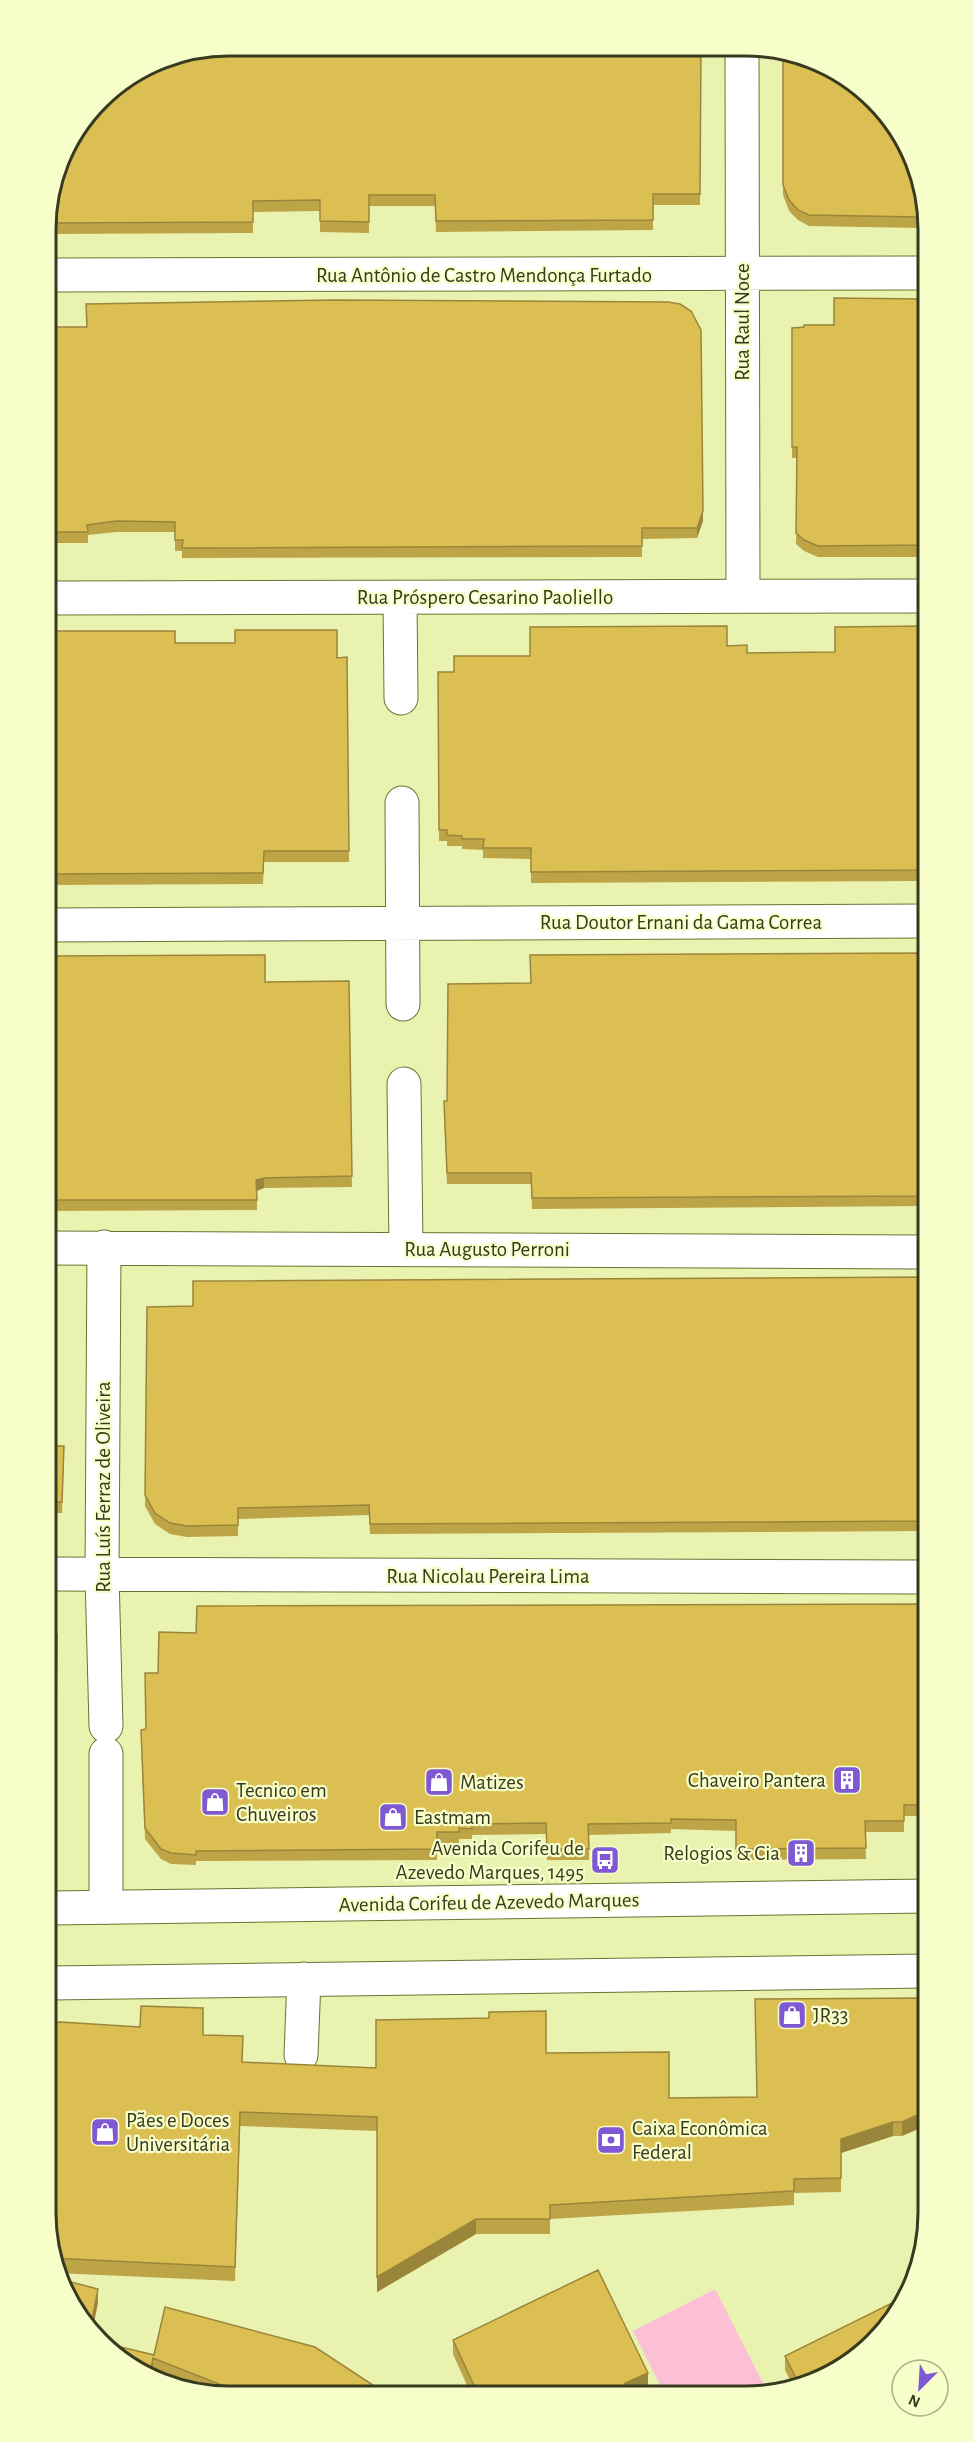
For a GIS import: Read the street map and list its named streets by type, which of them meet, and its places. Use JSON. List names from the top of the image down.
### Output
{
  "streets": {
    "street": [
      "Rua Antônio de Castro Mendonça Furtado",
      "Rua Raul Noce",
      "Rua Próspero Cesarino Paoliello",
      "Rua Doutor Ernani da Gama Correa",
      "Rua Augusto Perroni",
      "Rua Luís Ferraz de Oliveira",
      "Rua Nicolau Pereira Lima",
      "Avenida Corifeu de Azevedo Marques"
    ]
  },
  "crossings": [
    ["Rua Antônio de Castro Mendonça Furtado", "Rua Raul Noce"],
    ["Rua Raul Noce", "Rua Próspero Cesarino Paoliello"],
    ["Rua Augusto Perroni", "Rua Luís Ferraz de Oliveira"],
    ["Rua Luís Ferraz de Oliveira", "Rua Nicolau Pereira Lima"],
    ["Rua Luís Ferraz de Oliveira", "Avenida Corifeu de Azevedo Marques"]
  ],
  "places": {
    "building": ["Chaveiro Pantera", "Relogios & Cia"],
    "shop": [
      "Matizes",
      "Tecnico em Chuveiros",
      "Eastmam",
      "JR33",
      "Pães e Doces Universitária"
    ],
    "bus stop": ["Avenida Corifeu de Azevedo Marques, 1495"],
    "bank": ["Caixa Econômica Federal"]
  },
  "north": "bottom left"
}
